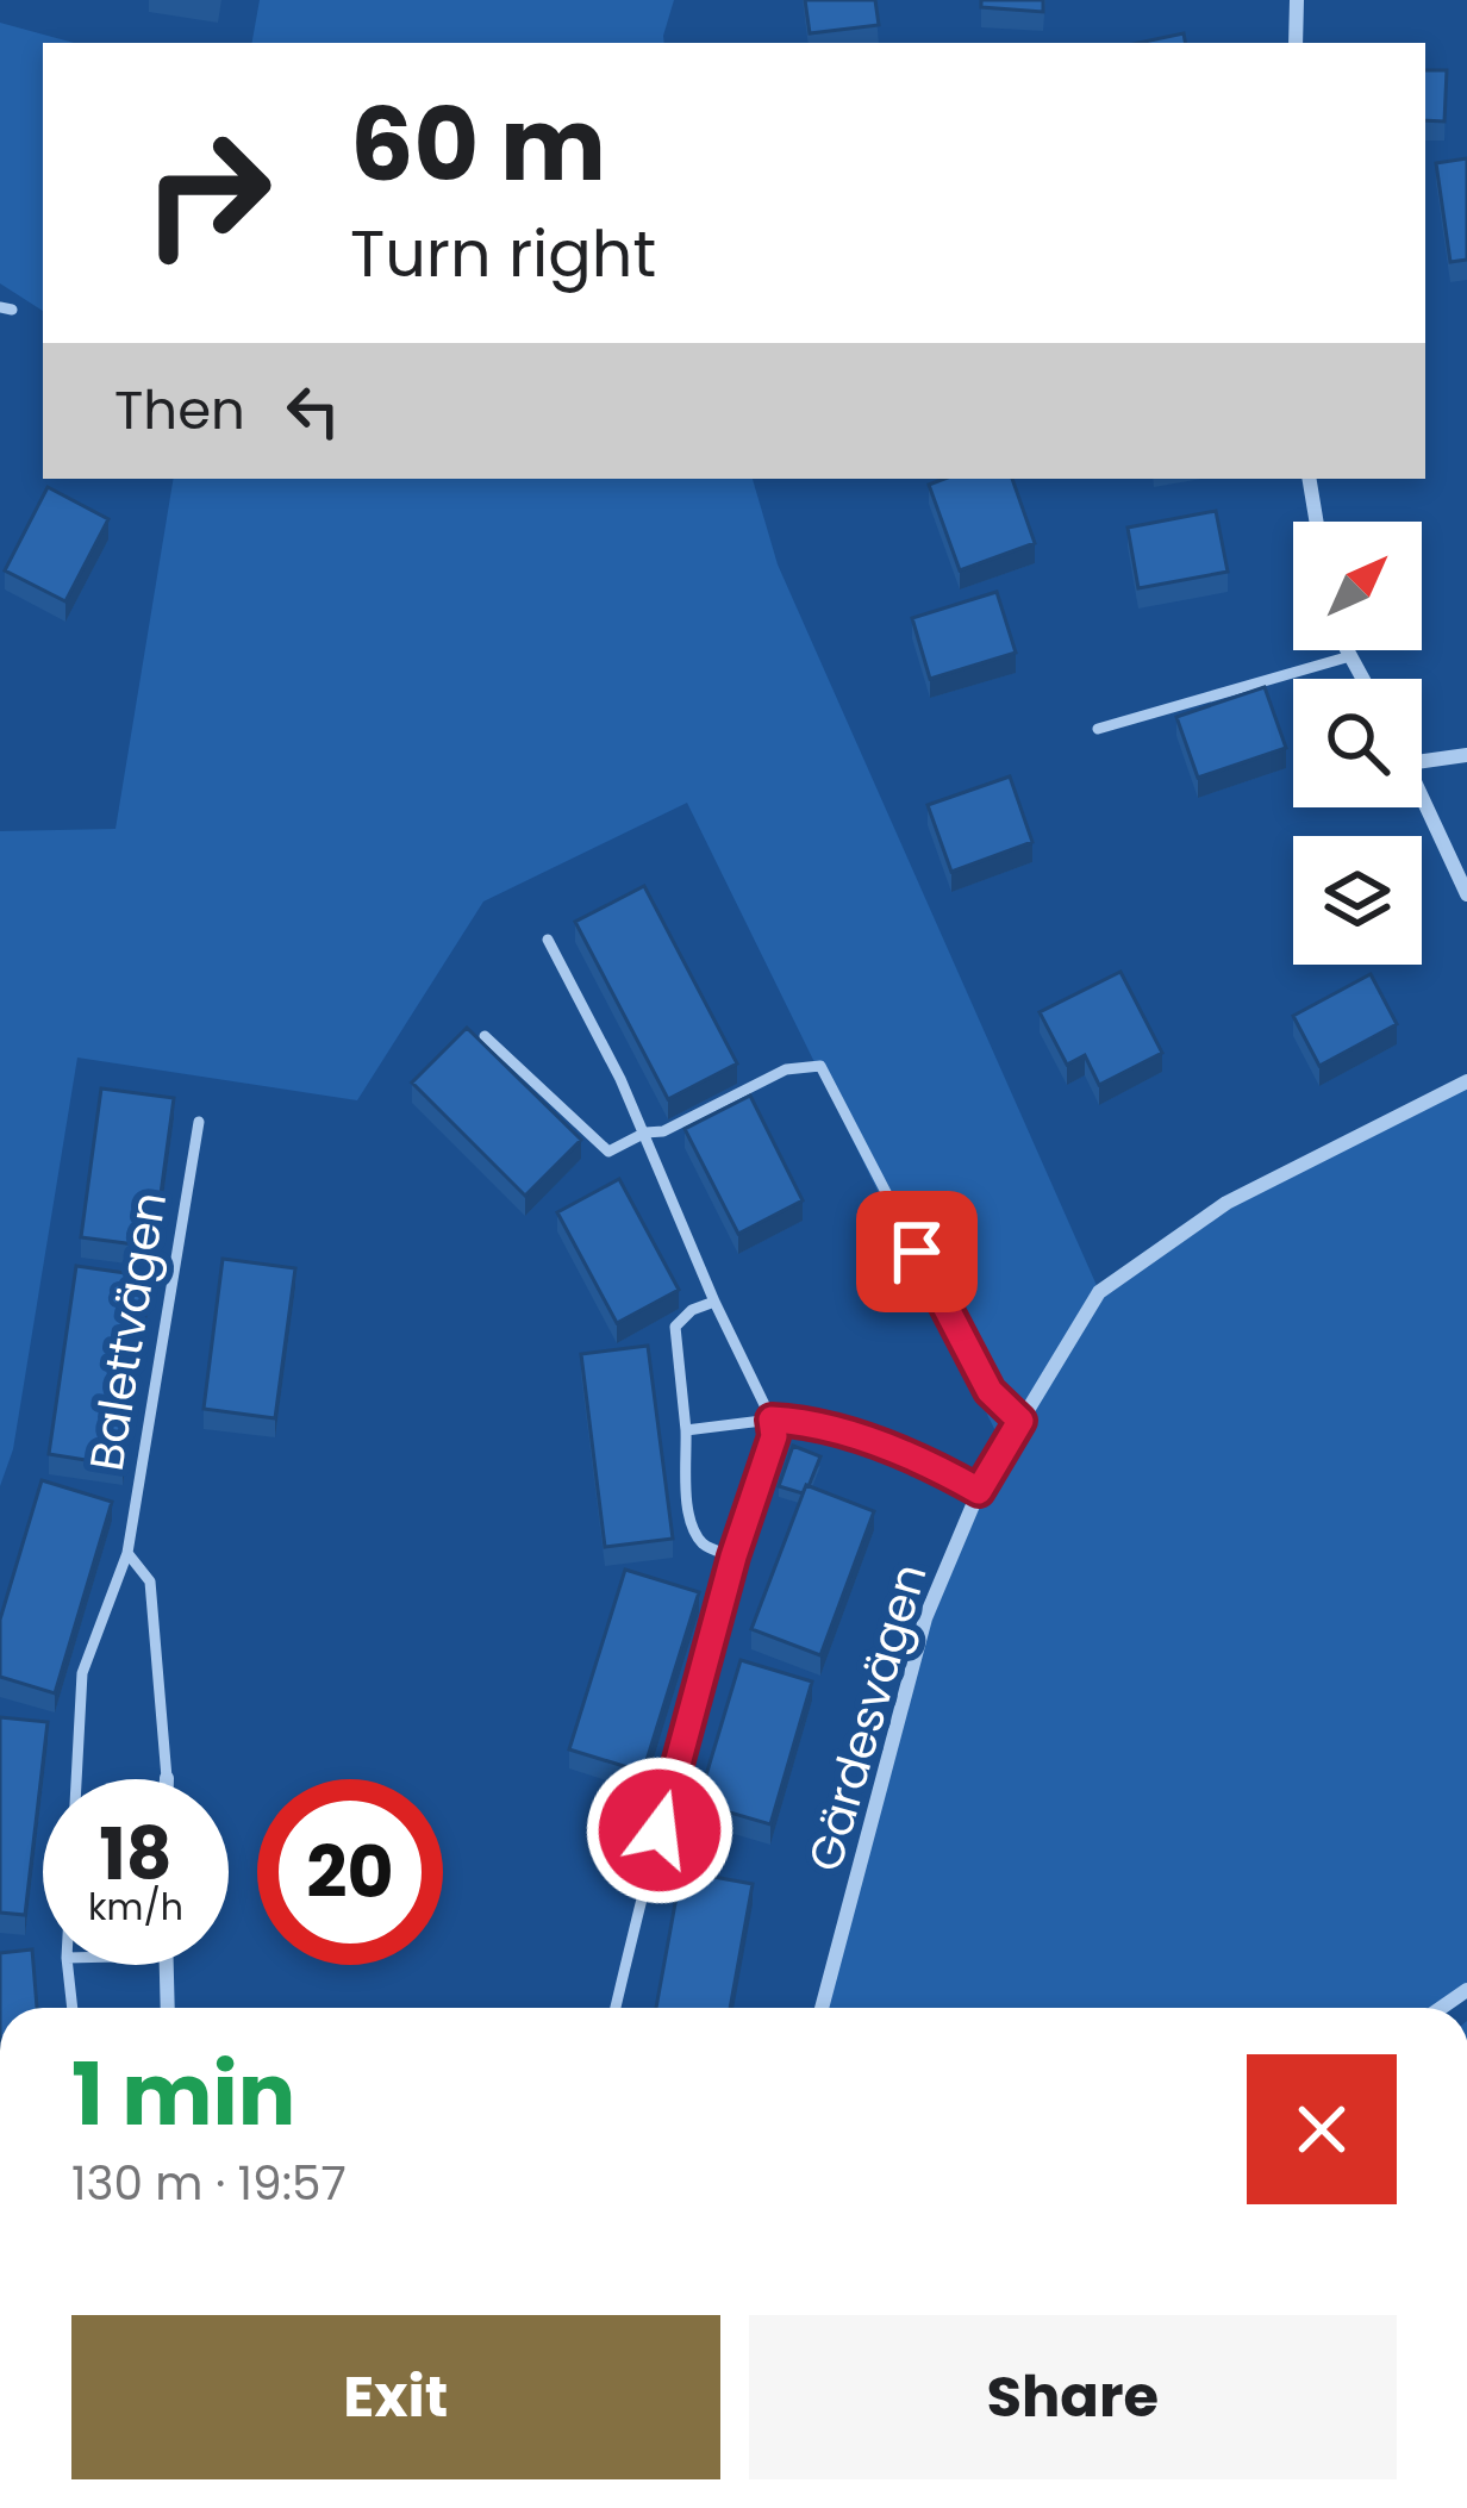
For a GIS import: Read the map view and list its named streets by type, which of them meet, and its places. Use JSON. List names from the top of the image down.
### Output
{
  "streets": {
    "street": ["Gärdesvägen"],
    "lane": ["Balettvägen"]
  },
  "north": "top right",
  "page": {
    "turn": ["60 m", "Turn right"],
    "then": "Then",
    "speed": "18 km/h",
    "limit": "20",
    "heading": ["1 min", "130 m · 19:57"],
    "buttons": ["Exit", "Share"]
  }
}
